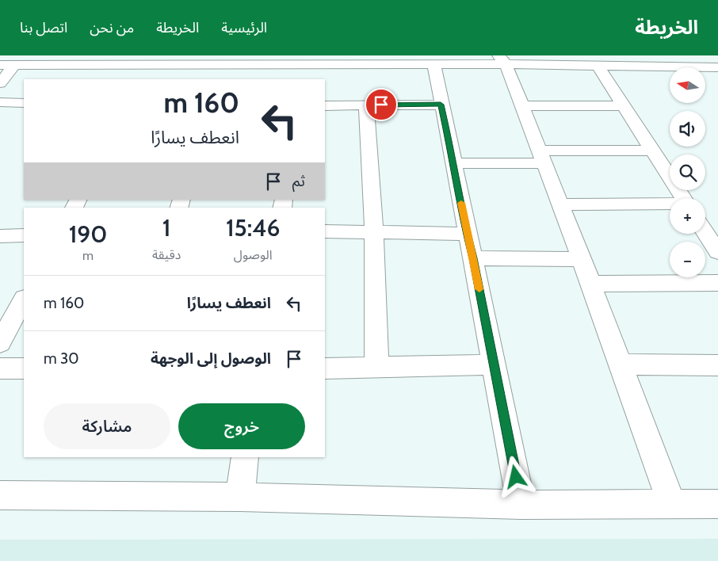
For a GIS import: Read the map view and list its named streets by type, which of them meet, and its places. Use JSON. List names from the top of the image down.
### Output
{
  "north": "left",
  "page": {
    "header": "الخريطة",
    "nav": [
      "الرئيسية",
      "الخريطة",
      "من نحن",
      "اتصل بنا"
    ],
    "map_buttons": ["+", "−"],
    "turn": ["160 m", "انعطف يسارًا"],
    "then": "ثم",
    "eta": [
      "15:46",
      "الوصول",
      "1",
      "دقيقة",
      "190",
      "m"
    ],
    "list": [
      {
        "name": "انعطف يسارًا",
        "value": "160 m"
      },
      {
        "name": "الوصول إلى الوجهة",
        "value": "30 m"
      }
    ],
    "buttons": ["خروج", "مشاركة"]
  }
}
